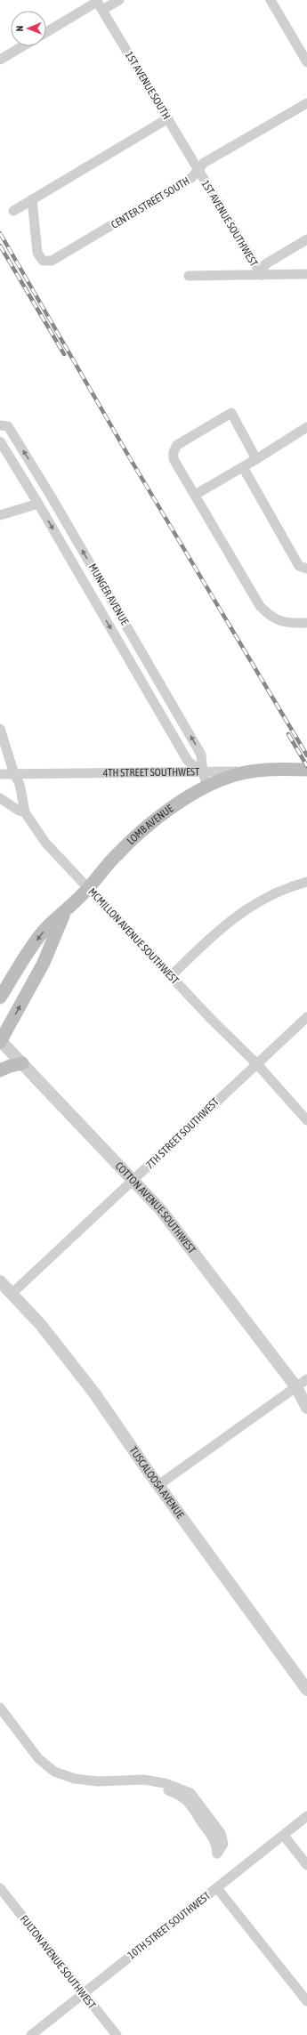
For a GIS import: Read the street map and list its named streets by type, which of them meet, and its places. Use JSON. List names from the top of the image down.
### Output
{
  "streets": {
    "main road": ["LOMB AVENUE"],
    "street": [
      "1ST AVENUE SOUTH",
      "CENTER STREET SOUTH",
      "1ST AVENUE SOUTHWEST",
      "MUNGER AVENUE",
      "4TH STREET SOUTHWEST",
      "MCMILLON AVENUE SOUTHWEST",
      "7TH STREET SOUTHWEST",
      "COTTON AVENUE SOUTHWEST",
      "TUSCALOOSA AVENUE",
      "10TH STREET SOUTHWEST",
      "FULTON AVENUE SOUTHWEST"
    ]
  },
  "crossings": [
    ["1ST AVENUE SOUTH", "CENTER STREET SOUTH"],
    ["1ST AVENUE SOUTH", "1ST AVENUE SOUTHWEST"],
    ["CENTER STREET SOUTH", "1ST AVENUE SOUTHWEST"],
    ["MUNGER AVENUE", "4TH STREET SOUTHWEST"],
    ["MUNGER AVENUE", "LOMB AVENUE"],
    ["4TH STREET SOUTHWEST", "LOMB AVENUE"],
    ["4TH STREET SOUTHWEST", "MCMILLON AVENUE SOUTHWEST"],
    ["LOMB AVENUE", "MCMILLON AVENUE SOUTHWEST"],
    ["LOMB AVENUE", "COTTON AVENUE SOUTHWEST"],
    ["MCMILLON AVENUE SOUTHWEST", "7TH STREET SOUTHWEST"],
    ["7TH STREET SOUTHWEST", "COTTON AVENUE SOUTHWEST"],
    ["7TH STREET SOUTHWEST", "TUSCALOOSA AVENUE"],
    ["10TH STREET SOUTHWEST", "FULTON AVENUE SOUTHWEST"]
  ],
  "north": "left"
}
